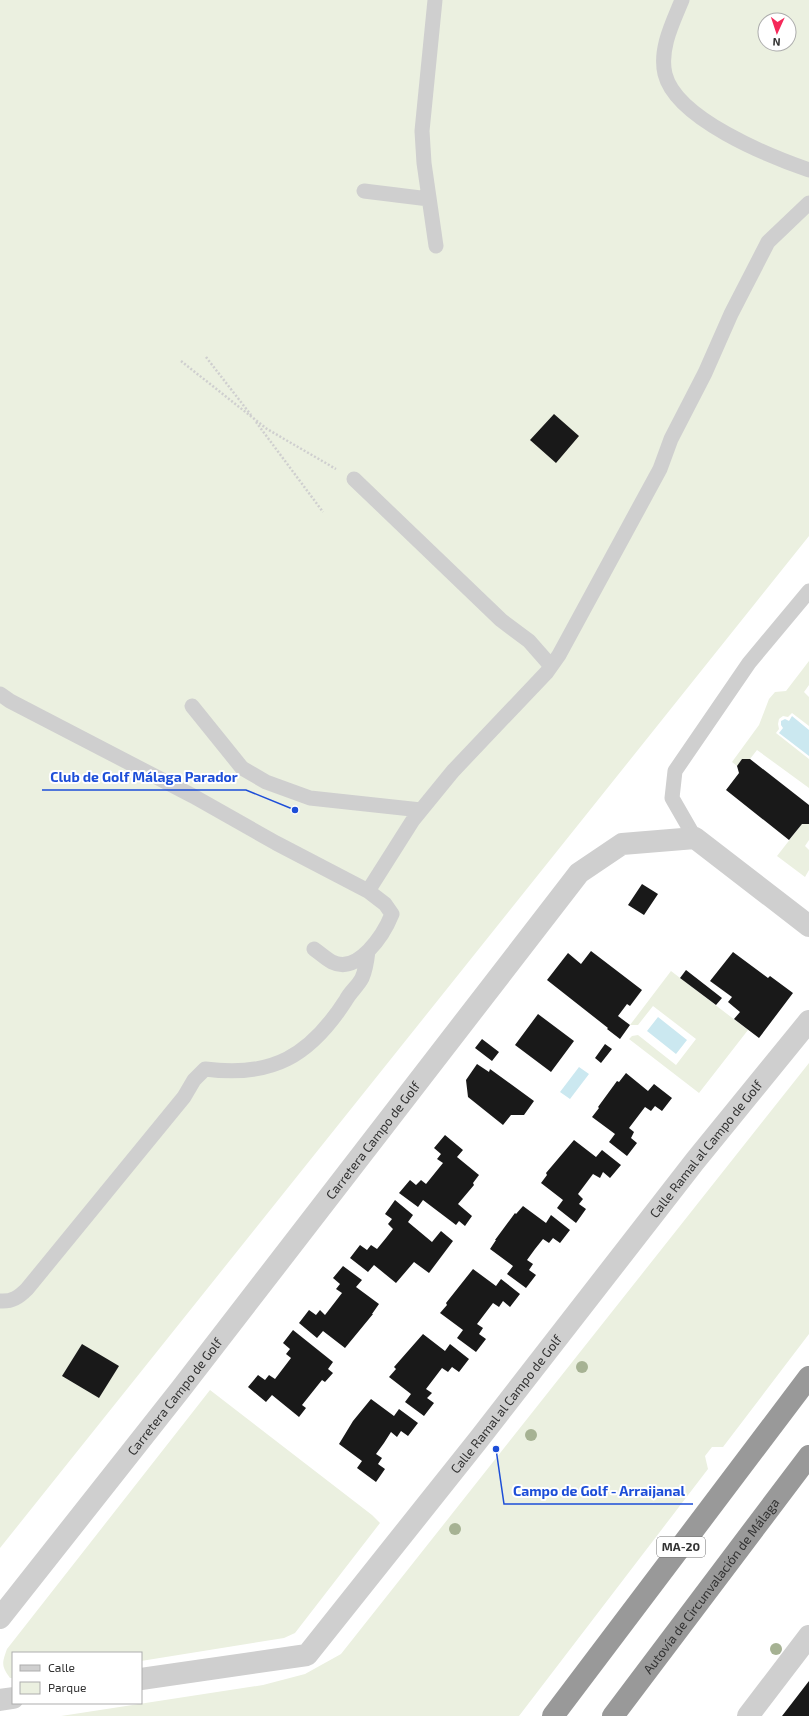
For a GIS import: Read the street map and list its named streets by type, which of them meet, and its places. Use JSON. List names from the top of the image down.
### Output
{
  "streets": {
    "highway": ["MA-20", "Autovía de Circunvalación de Málaga"],
    "street": ["Carretera Campo de Golf", "Calle Ramal al Campo de Golf"]
  },
  "places": ["Club de Golf Málaga Parador", "Campo de Golf - Arraijanal"],
  "legend": ["Calle", "Parque"],
  "north": "bottom"
}
